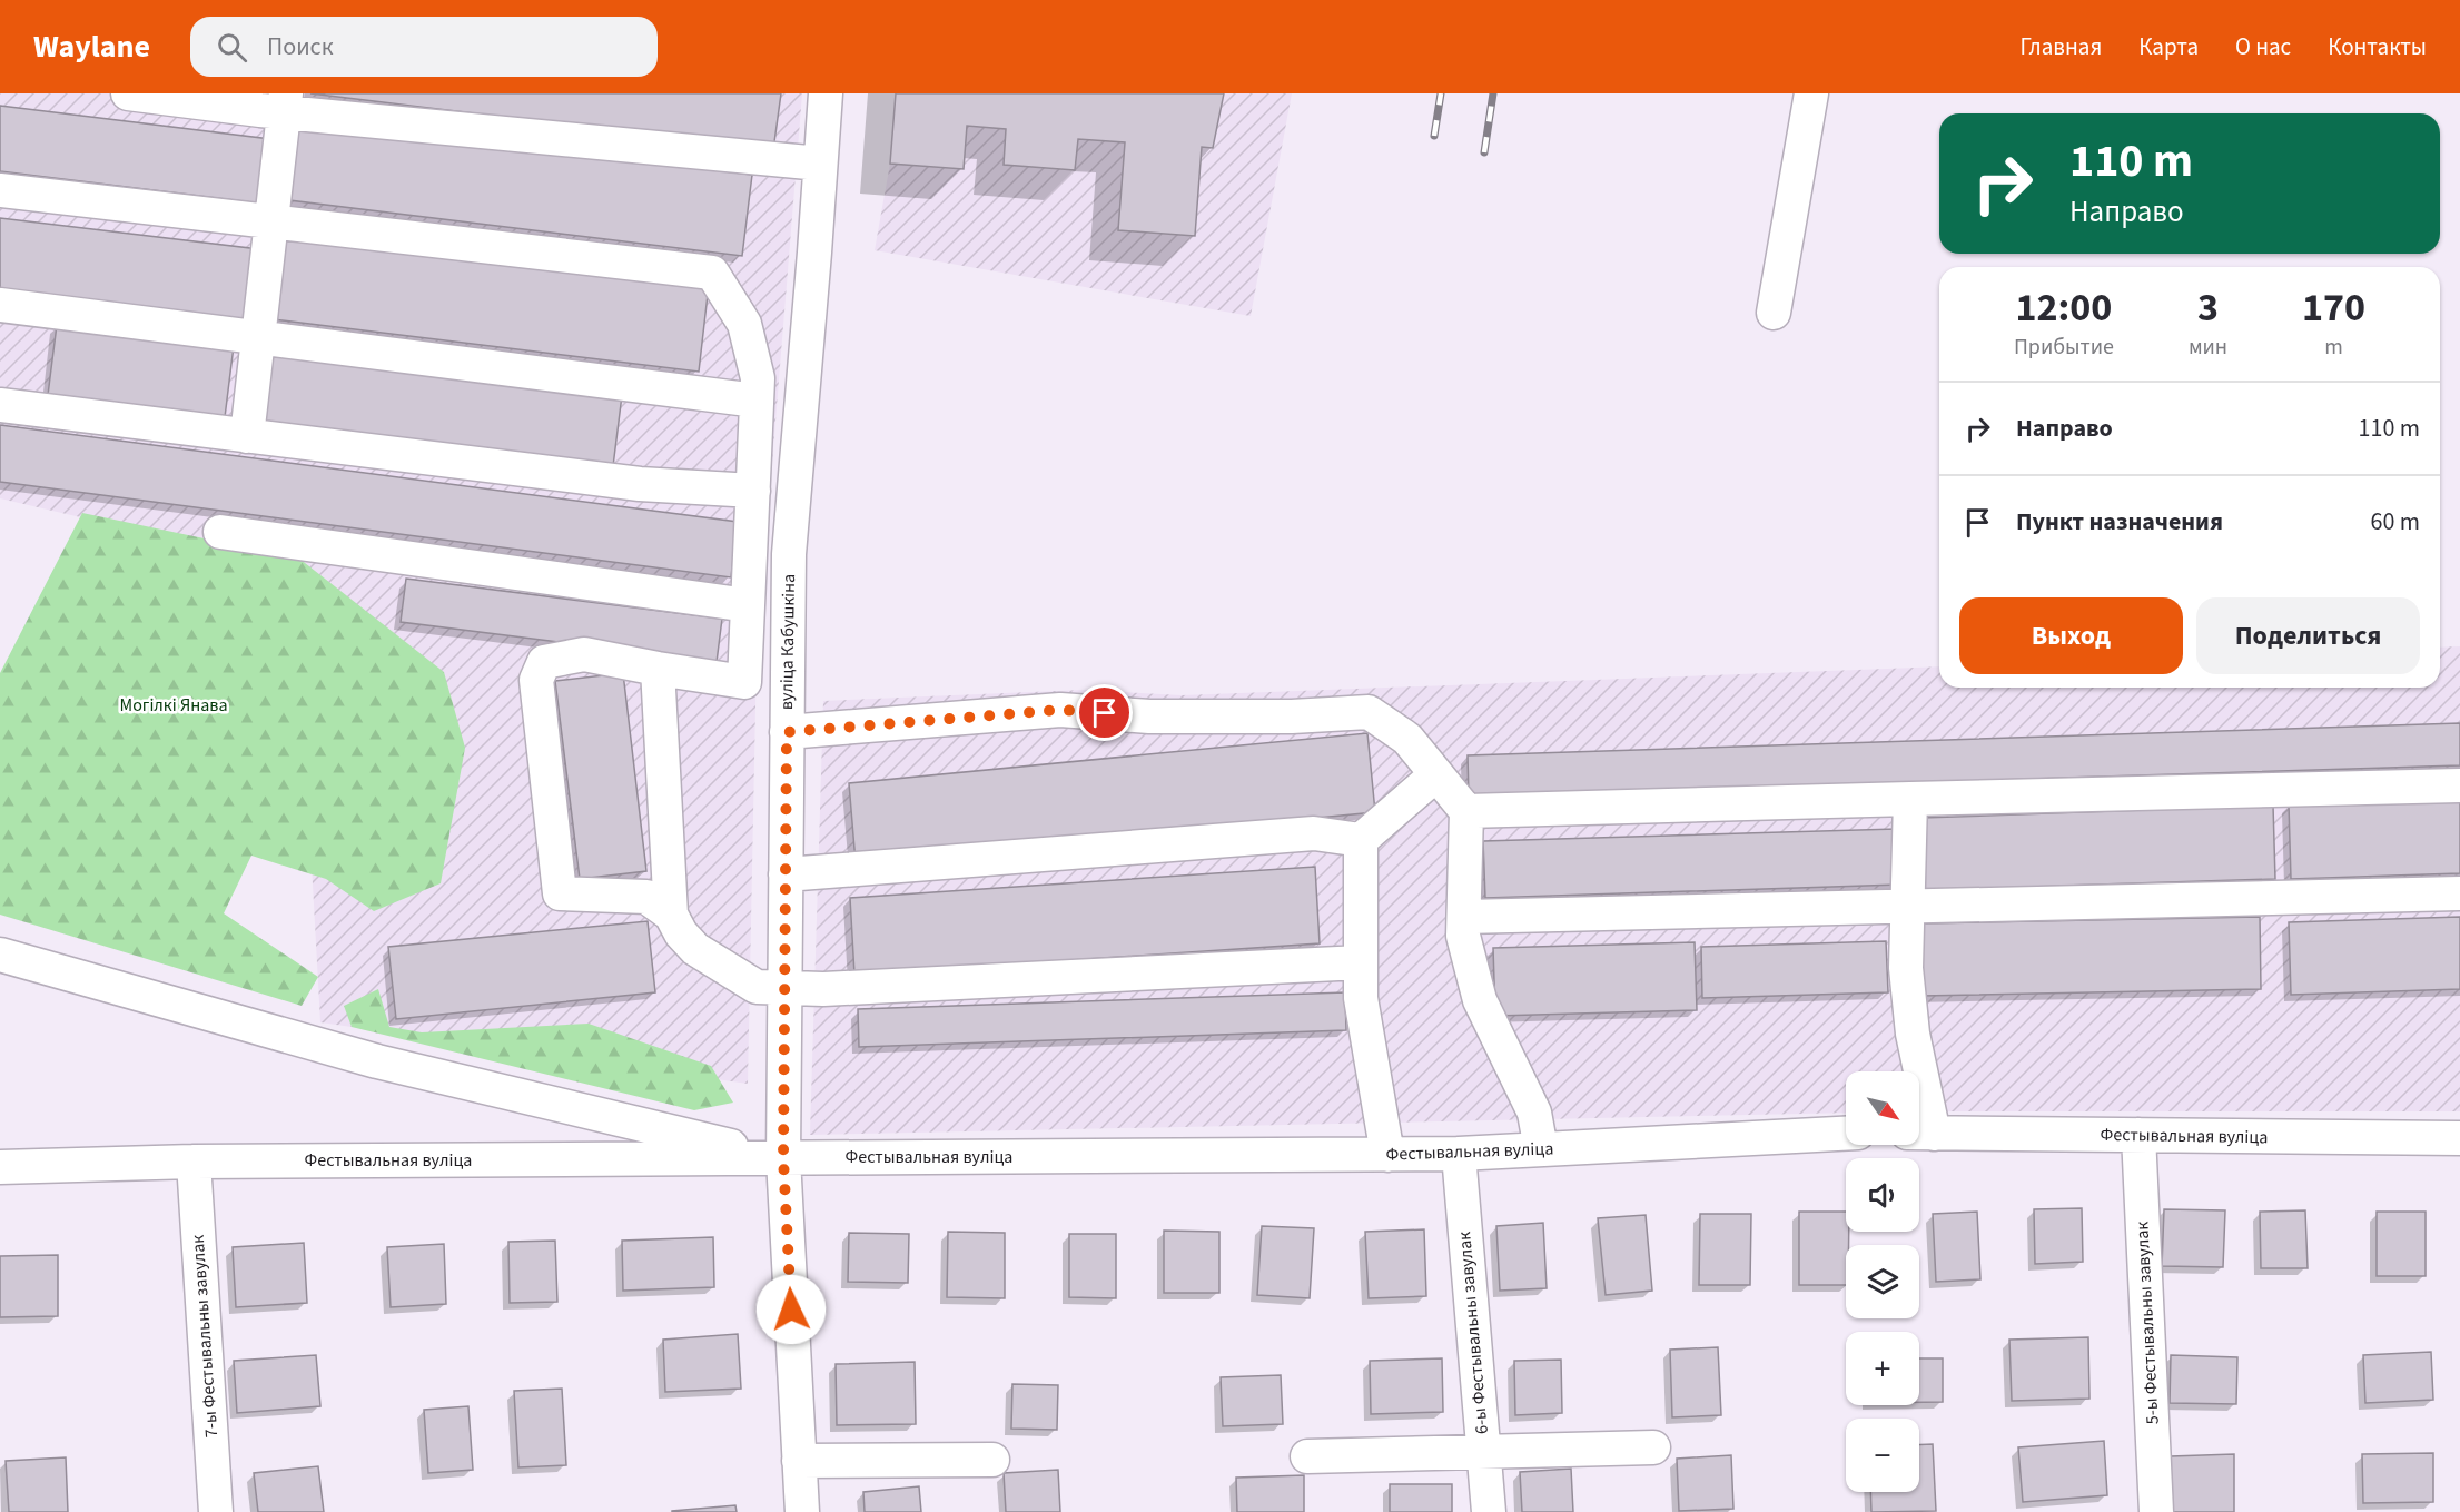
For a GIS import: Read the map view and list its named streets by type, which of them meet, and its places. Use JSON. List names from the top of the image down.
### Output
{
  "streets": {
    "street": [
      "вуліца Кабушкіна",
      "Фестывальная вуліца",
      "5-ы Фестывальны завулак",
      "6-ы Фестывальны завулак",
      "7-ы Фестывальны завулак"
    ]
  },
  "crossings": [
    ["вуліца Кабушкіна", "Фестывальная вуліца"],
    ["Фестывальная вуліца", "5-ы Фестывальны завулак"],
    ["Фестывальная вуліца", "6-ы Фестывальны завулак"],
    ["Фестывальная вуліца", "7-ы Фестывальны завулак"]
  ],
  "parks": ["Могілкі Янава"],
  "north": "bottom right",
  "page": {
    "header": "Waylane",
    "search": "Поиск",
    "nav": [
      "Главная",
      "Карта",
      "О нас",
      "Контакты"
    ],
    "turn": ["110 m", "Направо"],
    "eta": [
      "12:00",
      "Прибытие",
      "3",
      "мин",
      "170",
      "m"
    ],
    "list": [
      {
        "name": "Направо",
        "value": "110 m"
      },
      {
        "name": "Пункт назначения",
        "value": "60 m"
      }
    ],
    "buttons": ["Выход", "Поделиться"],
    "map_buttons": ["+", "−"]
  }
}
